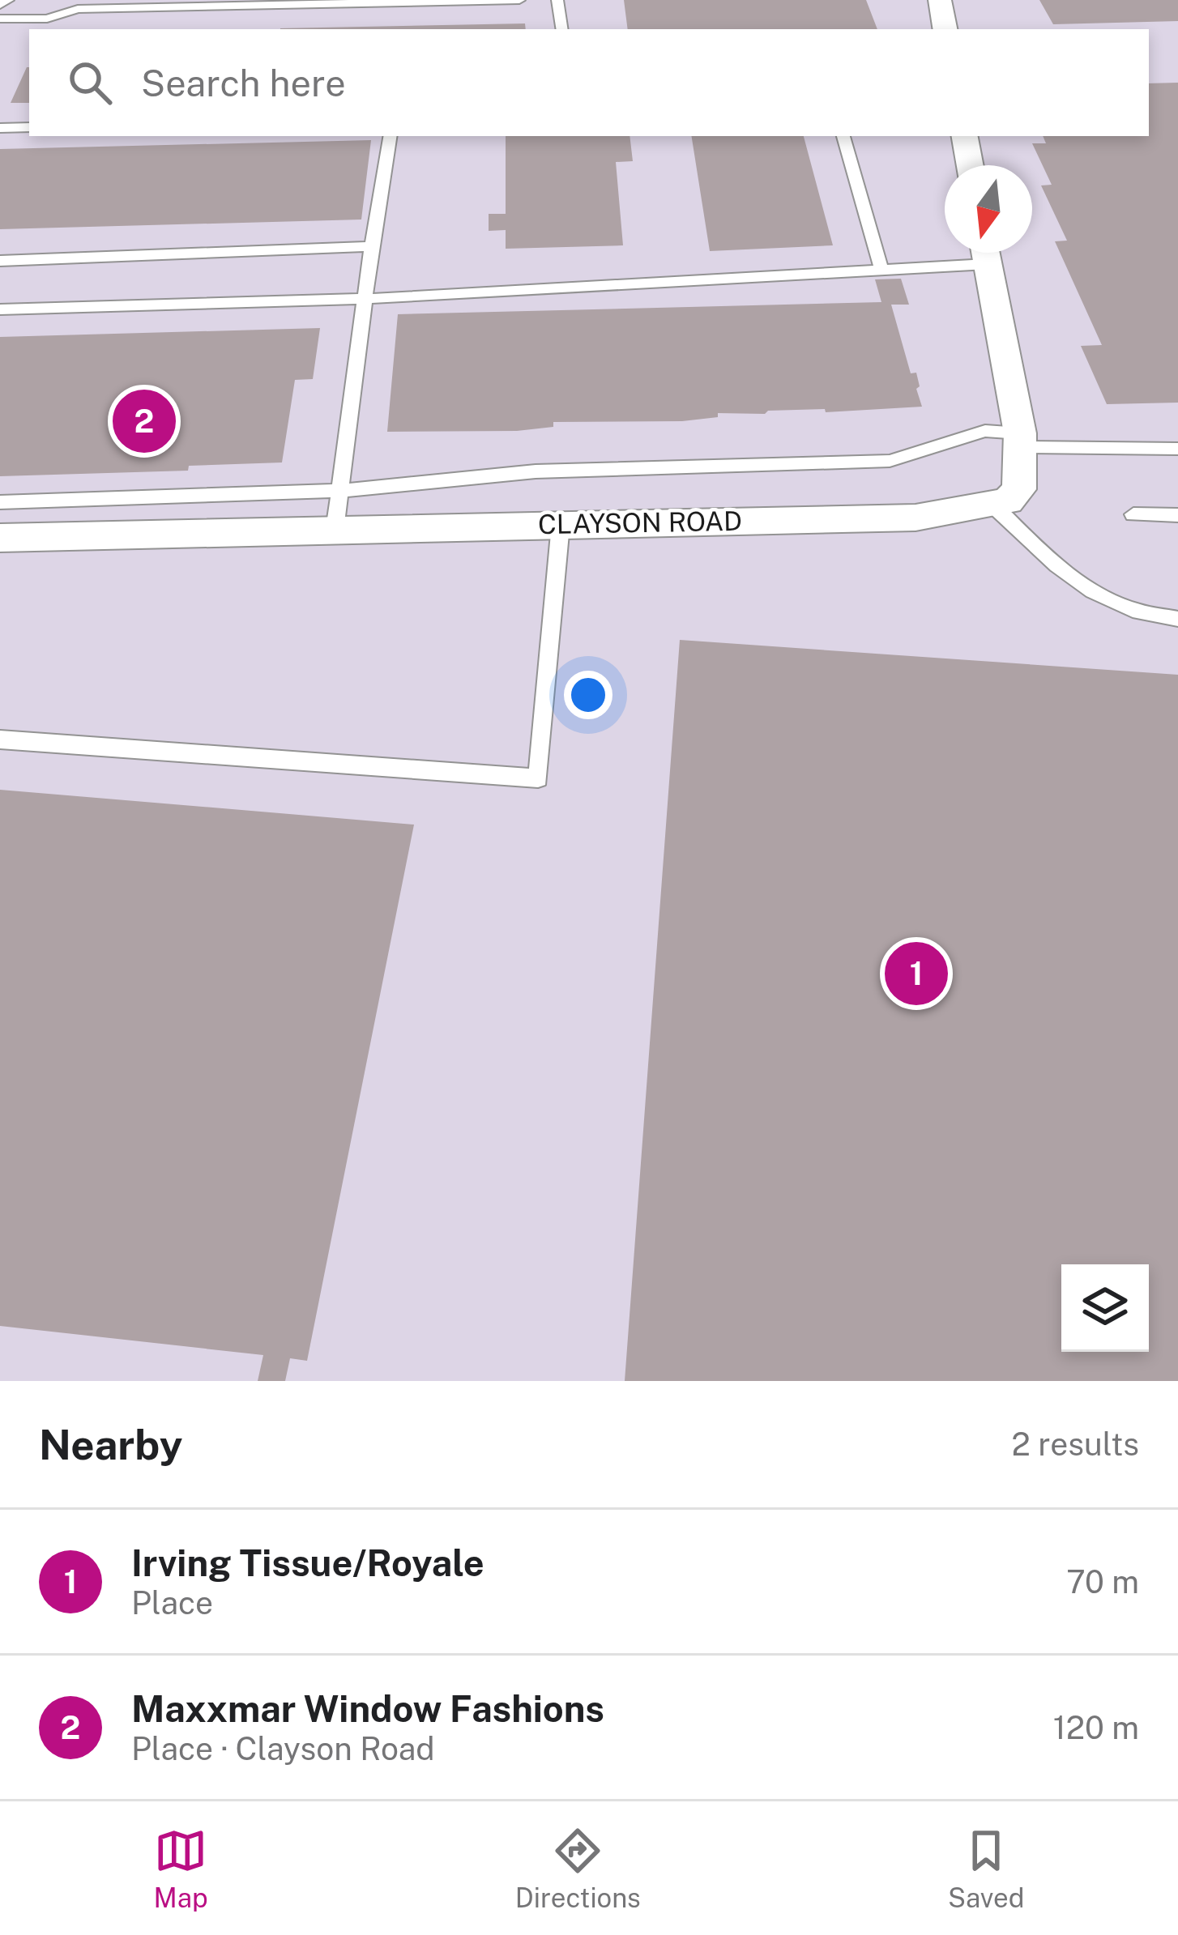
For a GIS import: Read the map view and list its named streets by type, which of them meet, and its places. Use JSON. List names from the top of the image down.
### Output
{
  "streets": {
    "street": ["CLAYSON ROAD"]
  },
  "north": "bottom",
  "page": {
    "search": "Search here",
    "pins": ["2", "1"],
    "heading": ["Nearby", "2 results"],
    "list": [
      {
        "mark": "1",
        "name": "Irving Tissue/Royale",
        "note": "Place",
        "value": "70 m"
      },
      {
        "mark": "2",
        "name": "Maxxmar Window Fashions",
        "note": "Place · Clayson Road",
        "value": "120 m"
      }
    ],
    "nav": ["Map", "Directions", "Saved"]
  }
}
